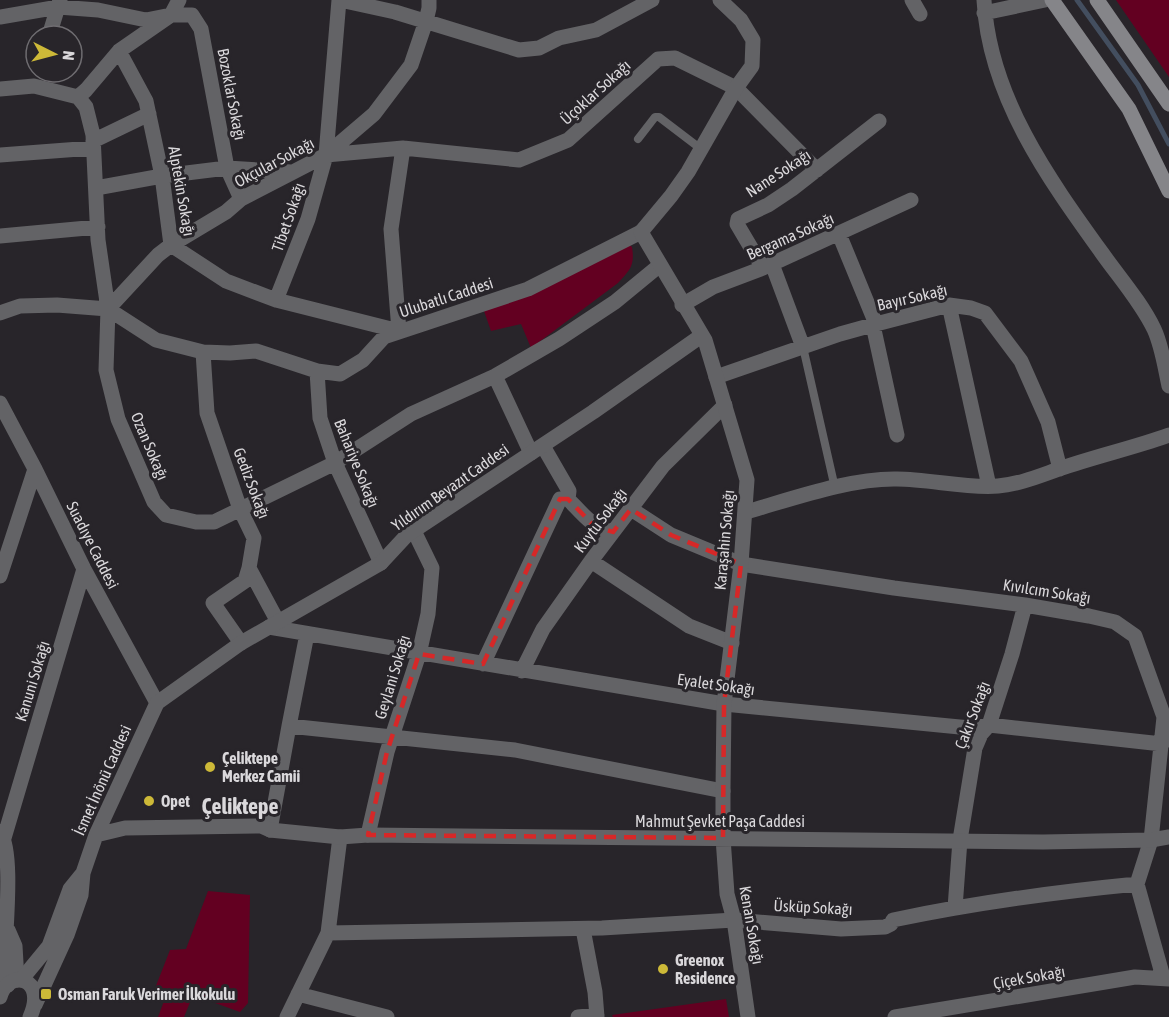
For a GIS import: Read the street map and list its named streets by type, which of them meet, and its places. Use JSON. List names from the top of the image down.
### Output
{
  "streets": {
    "street": [
      "Üçoklar Sokağı",
      "Bozoklar Sokağı",
      "Okçular Sokağı",
      "Nane Sokağı",
      "Alptekin Sokağı",
      "Tibet Sokağı",
      "Bergama Sokağı",
      "Ulubatlı Caddesi",
      "Bayır Sokağı",
      "Ozan Sokağı",
      "Bahariye Sokağı",
      "Gediz Sokağı",
      "Yıldırım Beyazıt Caddesi",
      "Kuytu Sokağı",
      "Karaşahin Sokağı",
      "Suadıye Caddesi",
      "Kıvılcım Sokağı",
      "Geylani Sokağı",
      "Kanuni Sokağı",
      "Eyalet Sokağı",
      "Çakır Sokağı",
      "İsmet İnönü Caddesi",
      "Mahmut Şevket Paşa Caddesi",
      "Üsküp Sokağı",
      "Kenan Sokağı",
      "Çiçek Sokağı"
    ]
  },
  "crossings": [
    ["Üçoklar Sokağı", "Okçular Sokağı"],
    ["Üçoklar Sokağı", "Nane Sokağı"],
    ["Üçoklar Sokağı", "Tibet Sokağı"],
    ["Üçoklar Sokağı", "Ulubatlı Caddesi"],
    ["Bozoklar Sokağı", "Okçular Sokağı"],
    ["Okçular Sokağı", "Alptekin Sokağı"],
    ["Okçular Sokağı", "Tibet Sokağı"],
    ["Okçular Sokağı", "Ulubatlı Caddesi"],
    ["Okçular Sokağı", "Ozan Sokağı"],
    ["Nane Sokağı", "Bergama Sokağı"],
    ["Alptekin Sokağı", "Tibet Sokağı"],
    ["Alptekin Sokağı", "Ulubatlı Caddesi"],
    ["Bergama Sokağı", "Karaşahin Sokağı"],
    ["Ulubatlı Caddesi", "Ozan Sokağı"],
    ["Ulubatlı Caddesi", "Bahariye Sokağı"],
    ["Ulubatlı Caddesi", "Gediz Sokağı"],
    ["Ulubatlı Caddesi", "Karaşahin Sokağı"],
    ["Bayır Sokağı", "Karaşahin Sokağı"],
    ["Ozan Sokağı", "Bahariye Sokağı"],
    ["Ozan Sokağı", "Gediz Sokağı"],
    ["Ozan Sokağı", "Karaşahin Sokağı"],
    ["Bahariye Sokağı", "Yıldırım Beyazıt Caddesi"],
    ["Yıldırım Beyazıt Caddesi", "Karaşahin Sokağı"],
    ["Yıldırım Beyazıt Caddesi", "Suadıye Caddesi"],
    ["Yıldırım Beyazıt Caddesi", "Geylani Sokağı"],
    ["Yıldırım Beyazıt Caddesi", "Eyalet Sokağı"],
    ["Yıldırım Beyazıt Caddesi", "İsmet İnönü Caddesi"],
    ["Kuytu Sokağı", "Karaşahin Sokağı"],
    ["Kuytu Sokağı", "Kıvılcım Sokağı"],
    ["Kuytu Sokağı", "Eyalet Sokağı"],
    ["Karaşahin Sokağı", "Kıvılcım Sokağı"],
    ["Karaşahin Sokağı", "Eyalet Sokağı"],
    ["Karaşahin Sokağı", "Mahmut Şevket Paşa Caddesi"],
    ["Karaşahin Sokağı", "Kenan Sokağı"],
    ["Suadıye Caddesi", "Kanuni Sokağı"],
    ["Suadıye Caddesi", "İsmet İnönü Caddesi"],
    ["Kıvılcım Sokağı", "Eyalet Sokağı"],
    ["Kıvılcım Sokağı", "Çakır Sokağı"],
    ["Kıvılcım Sokağı", "Mahmut Şevket Paşa Caddesi"],
    ["Geylani Sokağı", "Eyalet Sokağı"],
    ["Geylani Sokağı", "Mahmut Şevket Paşa Caddesi"],
    ["Eyalet Sokağı", "Çakır Sokağı"],
    ["Çakır Sokağı", "Mahmut Şevket Paşa Caddesi"],
    ["Çakır Sokağı", "Üsküp Sokağı"],
    ["İsmet İnönü Caddesi", "Mahmut Şevket Paşa Caddesi"],
    ["Mahmut Şevket Paşa Caddesi", "Kenan Sokağı"],
    ["Üsküp Sokağı", "Kenan Sokağı"]
  ],
  "districts": ["Çeliktepe"],
  "places": {
    "other": ["Çeliktepe Merkez Camii", "Opet", "Greenox Residence"],
    "transit": ["Osman Faruk Verimer İlkokulu"]
  },
  "north": "right"
}
